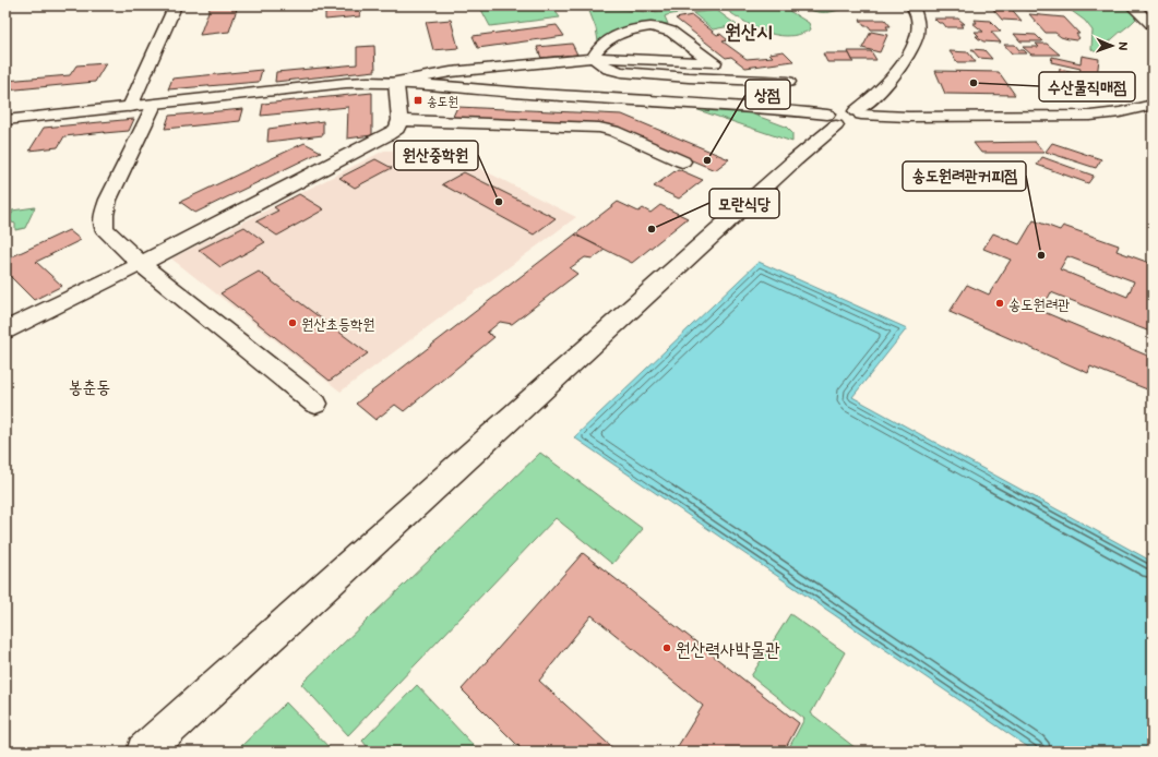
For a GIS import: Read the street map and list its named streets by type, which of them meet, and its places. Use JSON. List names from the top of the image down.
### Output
{
  "districts": ["원산시", "봉춘동"],
  "places": {
    "other": [
      "수산물직매점",
      "상점",
      "원산중학원",
      "모란식당",
      "송도원려관커피점",
      "송도원려관",
      "원산초등학원",
      "원산력사박물관"
    ],
    "transit": ["송도원"]
  },
  "north": "right"
}
